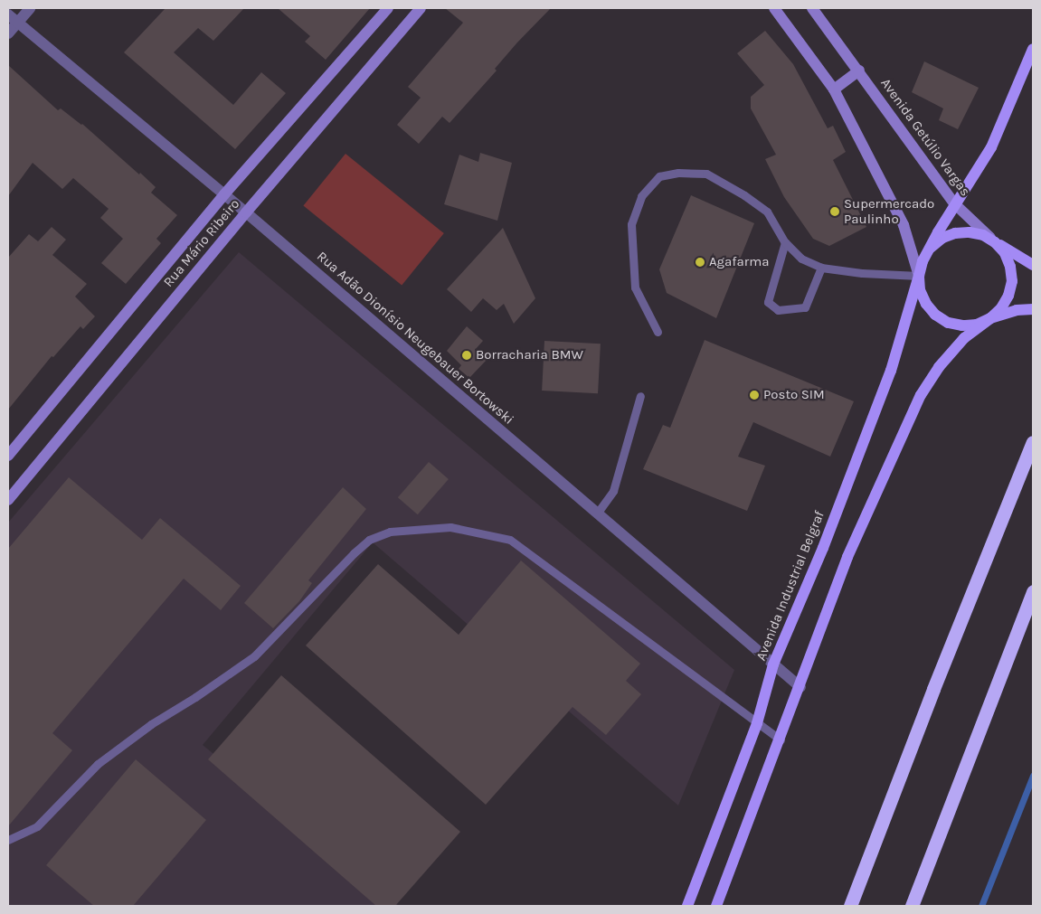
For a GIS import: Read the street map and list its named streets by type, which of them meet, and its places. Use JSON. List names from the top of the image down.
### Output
{
  "streets": {
    "main road": ["Avenida Getúlio Vargas", "Rua Mário Ribeiro", "Avenida Industrial Belgraf"],
    "street": ["Rua Adão Dionísio Neugebauer Bortowski"]
  },
  "crossings": [
    ["Avenida Getúlio Vargas", "Avenida Industrial Belgraf"],
    ["Rua Mário Ribeiro", "Rua Adão Dionísio Neugebauer Bortowski"],
    ["Rua Adão Dionísio Neugebauer Bortowski", "Avenida Industrial Belgraf"]
  ],
  "places": [
    "Supermercado Paulinho",
    "Agafarma",
    "Borracharia BMW",
    "Posto SIM"
  ]
}
